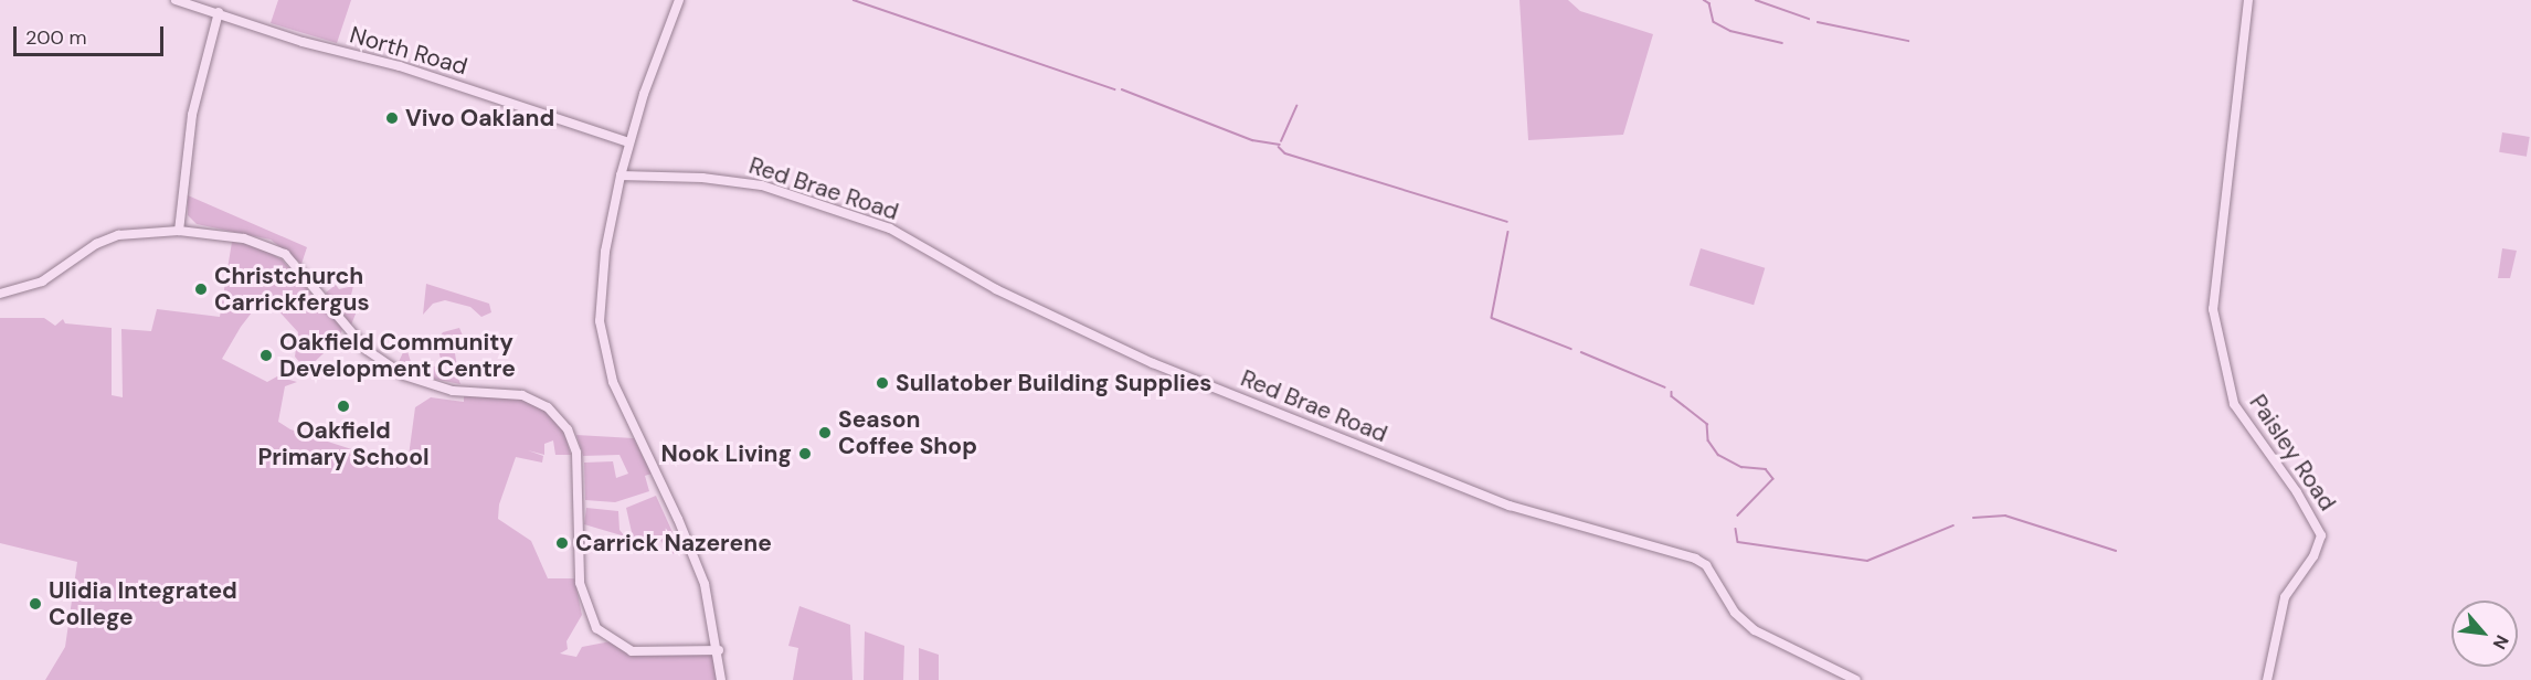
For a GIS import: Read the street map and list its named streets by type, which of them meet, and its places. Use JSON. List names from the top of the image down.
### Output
{
  "streets": {
    "street": ["North Road", "Red Brae Road", "Paisley Road"]
  },
  "places": [
    "Vivo Oakland",
    "Christchurch Carrickfergus",
    "Oakfield Community Development Centre",
    "Sullatober Building Supplies",
    "Oakfield Primary School",
    "Season Coffee Shop",
    "Nook Living",
    "Carrick Nazerene",
    "Ulidia Integrated College"
  ],
  "scale_bar": "200 m",
  "north": "bottom right"
}
